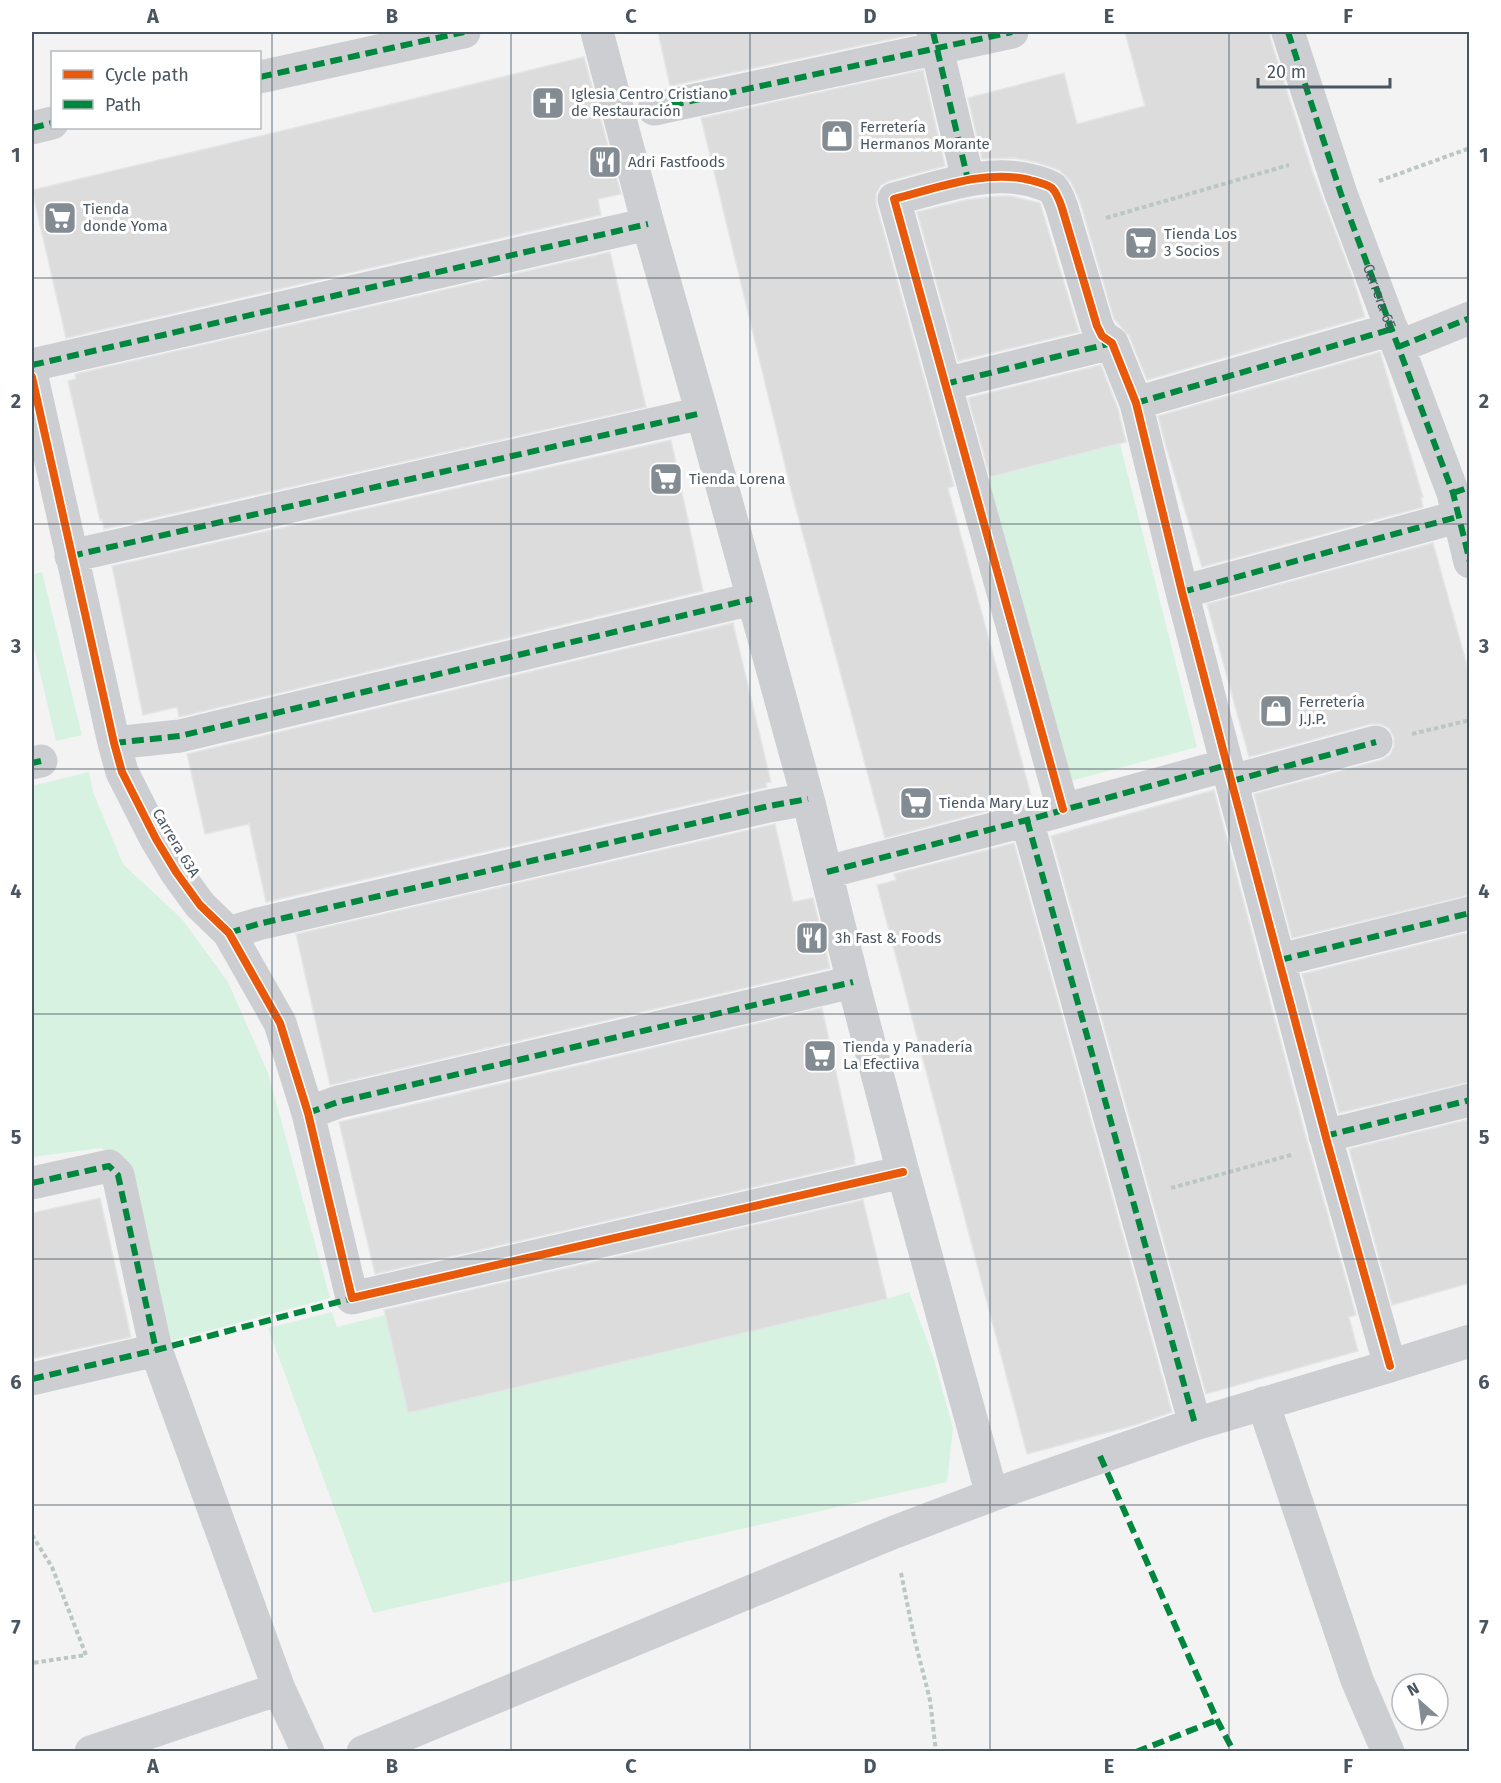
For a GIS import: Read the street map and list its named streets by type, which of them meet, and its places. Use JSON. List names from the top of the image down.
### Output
{
  "streets": {
    "street": ["Carrera 65", "Carrera 63A"]
  },
  "places": {
    "church": ["Iglesia Centro Cristiano de Restauración"],
    "shop": ["Ferretería Hermanos Morante", "Ferretería J.J.P."],
    "restaurant": ["Adri Fastfoods", "3h Fast & Foods"],
    "supermarket": [
      "Tienda donde Yoma",
      "Tienda Los 3 Socios",
      "Tienda Lorena",
      "Tienda Mary Luz",
      "Tienda y Panadería La Efectiiva"
    ]
  },
  "legend": ["Cycle path", "Path"],
  "scale_bar": "20 m",
  "north": "top left",
  "grid": {
    "columns": [
      "A",
      "B",
      "C",
      "D",
      "E",
      "F"
    ],
    "rows": [
      "1",
      "2",
      "3",
      "4",
      "5",
      "6",
      "7"
    ]
  }
}
